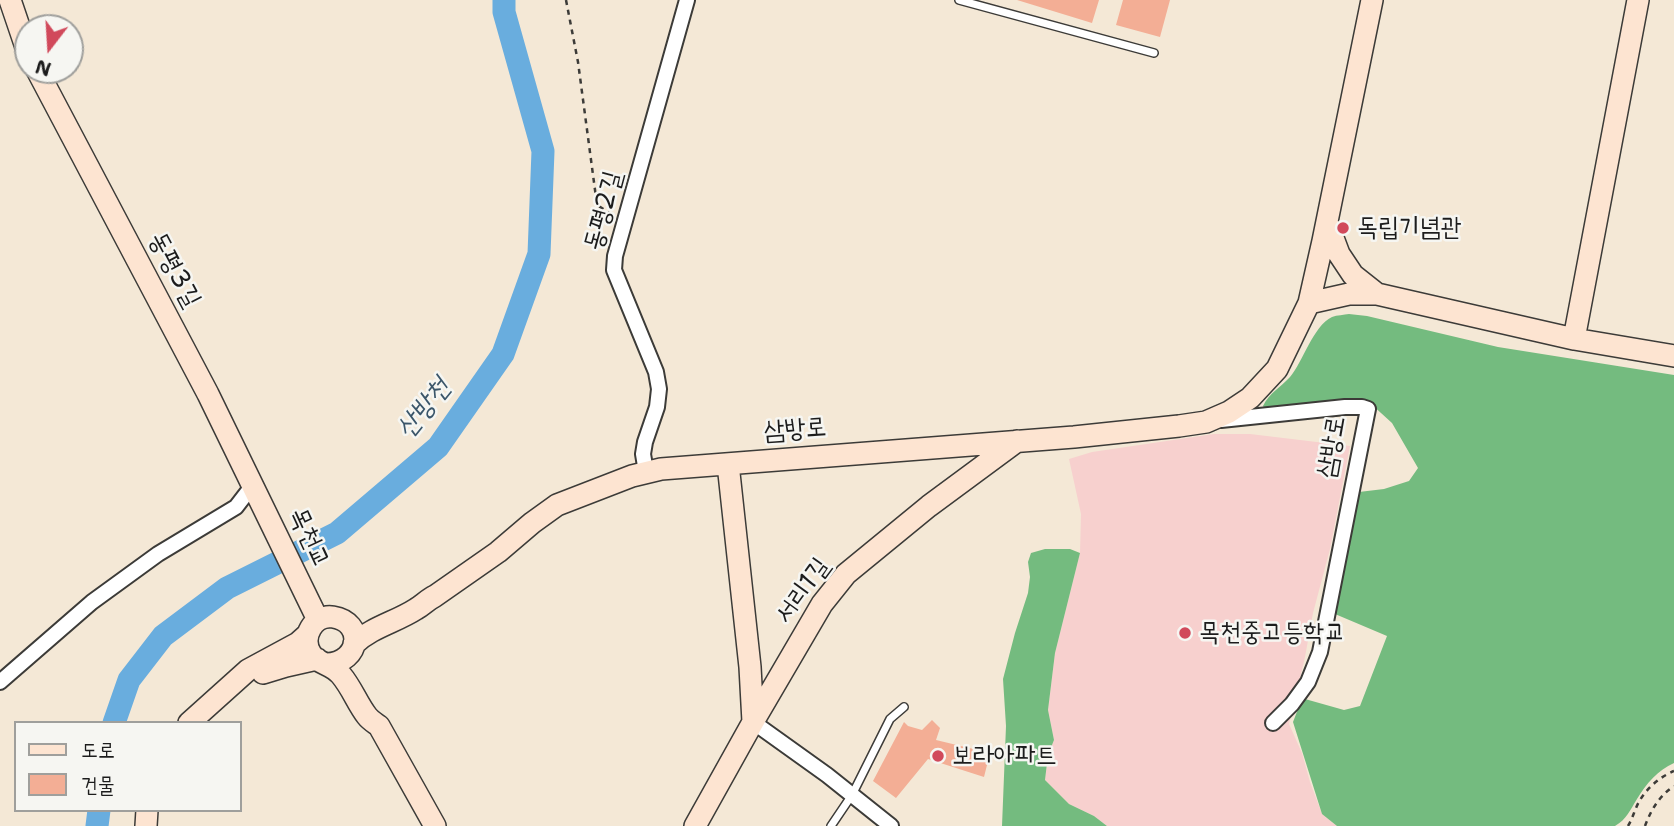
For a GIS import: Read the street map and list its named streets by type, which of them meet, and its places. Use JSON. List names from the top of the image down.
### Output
{
  "streets": {
    "street": [
      "동평2길",
      "동평3길",
      "삼방로",
      "목천교",
      "서리1길"
    ]
  },
  "crossings": [
    ["동평2길", "삼방로"],
    ["동평3길", "목천교"],
    ["삼방로", "목천교"],
    ["삼방로", "서리1길"]
  ],
  "water": ["산방천"],
  "places": ["독립기념관", "목천중고등학교", "보라아파트"],
  "legend": ["도로", "건물"],
  "north": "bottom"
}
